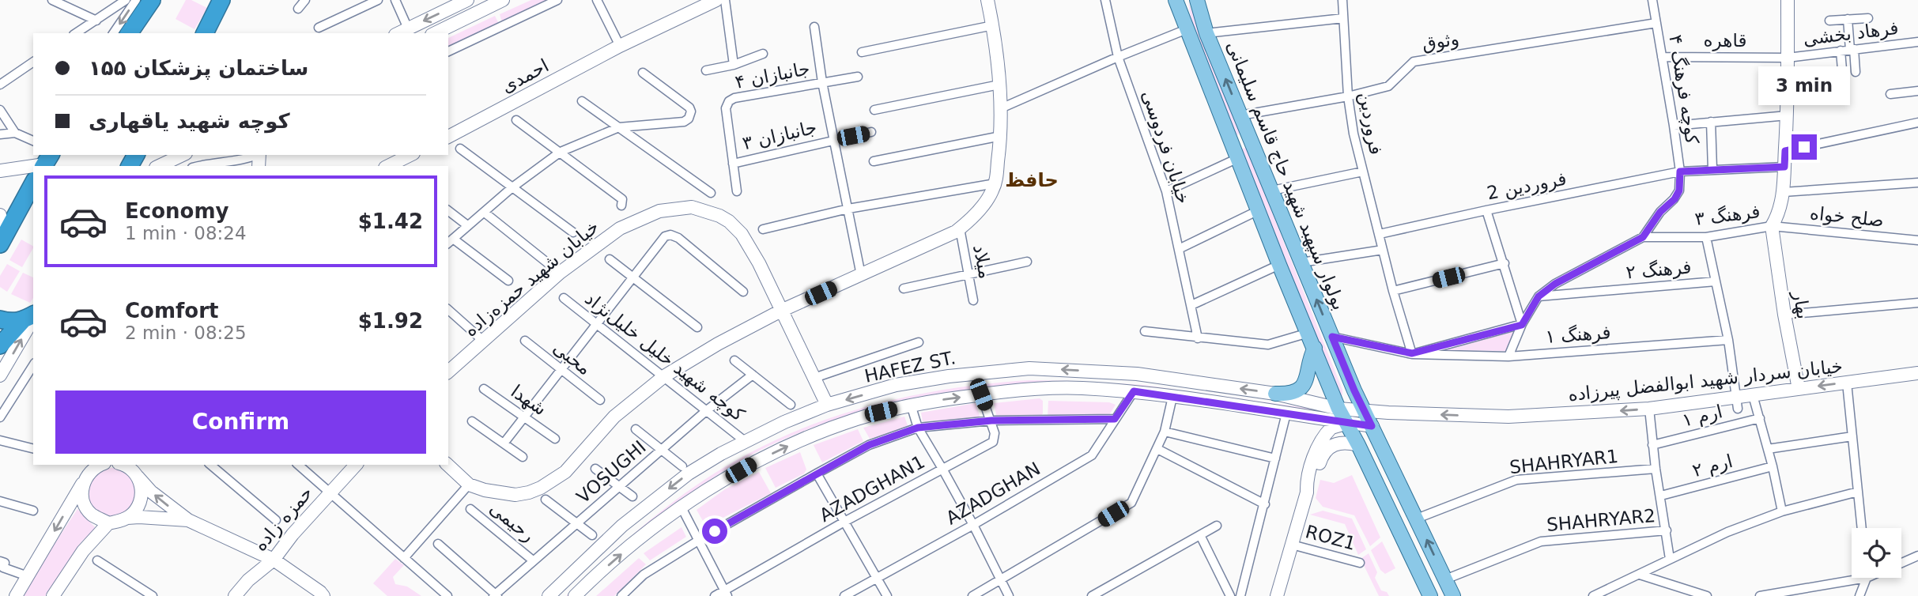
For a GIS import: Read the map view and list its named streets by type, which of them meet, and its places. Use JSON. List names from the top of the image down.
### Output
{
  "streets": {
    "main road": ["بولوار سپهبد شهید حاج قاسم سلیمانی"],
    "street": [
      "فرهاد بخشی",
      "قاهره",
      "وثوق",
      "جانبازان ۴",
      "احمدی",
      "کوچه فرهنگ ۴",
      "فروردین",
      "جانبازان ۳",
      "خیابان فردوسی",
      "فروردین 2",
      "فرهنگ ۳",
      "صلح خواه",
      "میلاد",
      "فرهنگ ۲",
      "خیابان شهید حمزه‌زاده",
      "بهار",
      "فرهنگ ۱",
      "کوچه شهید خلیل خلیل‌نژاد",
      "محبی",
      "HAFEZ ST.",
      "خیابان سردار شهید ابوالفضل پیرزاده",
      "شهدا",
      "ارم ۱",
      "SHAHRYAR1",
      "ارم ۲",
      "VOSUGHI",
      "AZADGHAN1",
      "AZADGHAN",
      "حمزه زاده",
      "SHAHRYAR2",
      "رحیمی",
      "ROZ1"
    ]
  },
  "crossings": [
    ["فرهاد بخشی", "قاهره"],
    ["قاهره", "کوچه فرهنگ ۴"],
    ["وثوق", "کوچه فرهنگ ۴"],
    ["وثوق", "فروردین"],
    ["وثوق", "بولوار سپهبد شهید حاج قاسم سلیمانی"],
    ["جانبازان ۴", "جانبازان ۳"],
    ["کوچه فرهنگ ۴", "فروردین 2"],
    ["کوچه فرهنگ ۴", "فرهنگ ۳"],
    ["فروردین", "فروردین 2"],
    ["فروردین", "فرهنگ ۱"],
    ["بولوار سپهبد شهید حاج قاسم سلیمانی", "فرهنگ ۱"],
    ["بولوار سپهبد شهید حاج قاسم سلیمانی", "HAFEZ ST."],
    ["بولوار سپهبد شهید حاج قاسم سلیمانی", "خیابان سردار شهید ابوالفضل پیرزاده"],
    ["بولوار سپهبد شهید حاج قاسم سلیمانی", "SHAHRYAR1"],
    ["بولوار سپهبد شهید حاج قاسم سلیمانی", "SHAHRYAR2"],
    ["فرهنگ ۳", "صلح خواه"],
    ["فرهنگ ۳", "فرهنگ ۲"],
    ["فرهنگ ۳", "بهار"],
    ["فرهنگ ۳", "فرهنگ ۱"],
    ["صلح خواه", "بهار"],
    ["خیابان شهید حمزه‌زاده", "HAFEZ ST."],
    ["بهار", "خیابان سردار شهید ابوالفضل پیرزاده"],
    ["کوچه شهید خلیل خلیل‌نژاد", "HAFEZ ST."],
    ["کوچه شهید خلیل خلیل‌نژاد", "VOSUGHI"],
    ["HAFEZ ST.", "خیابان سردار شهید ابوالفضل پیرزاده"],
    ["HAFEZ ST.", "AZADGHAN1"],
    ["HAFEZ ST.", "AZADGHAN"],
    ["VOSUGHI", "رحیمی"]
  ],
  "districts": ["حافظ"],
  "page": {
    "banner": ["ساختمان پزشکان ۱۵۵", "کوچه شهید یاقهاری"],
    "bubble": "3 min",
    "list": [
      {
        "name": "Economy",
        "note": "1 min · 08:24",
        "value": "$1.42"
      },
      {
        "name": "Comfort",
        "note": "2 min · 08:25",
        "value": "$1.92"
      }
    ],
    "buttons": "Confirm"
  }
}
